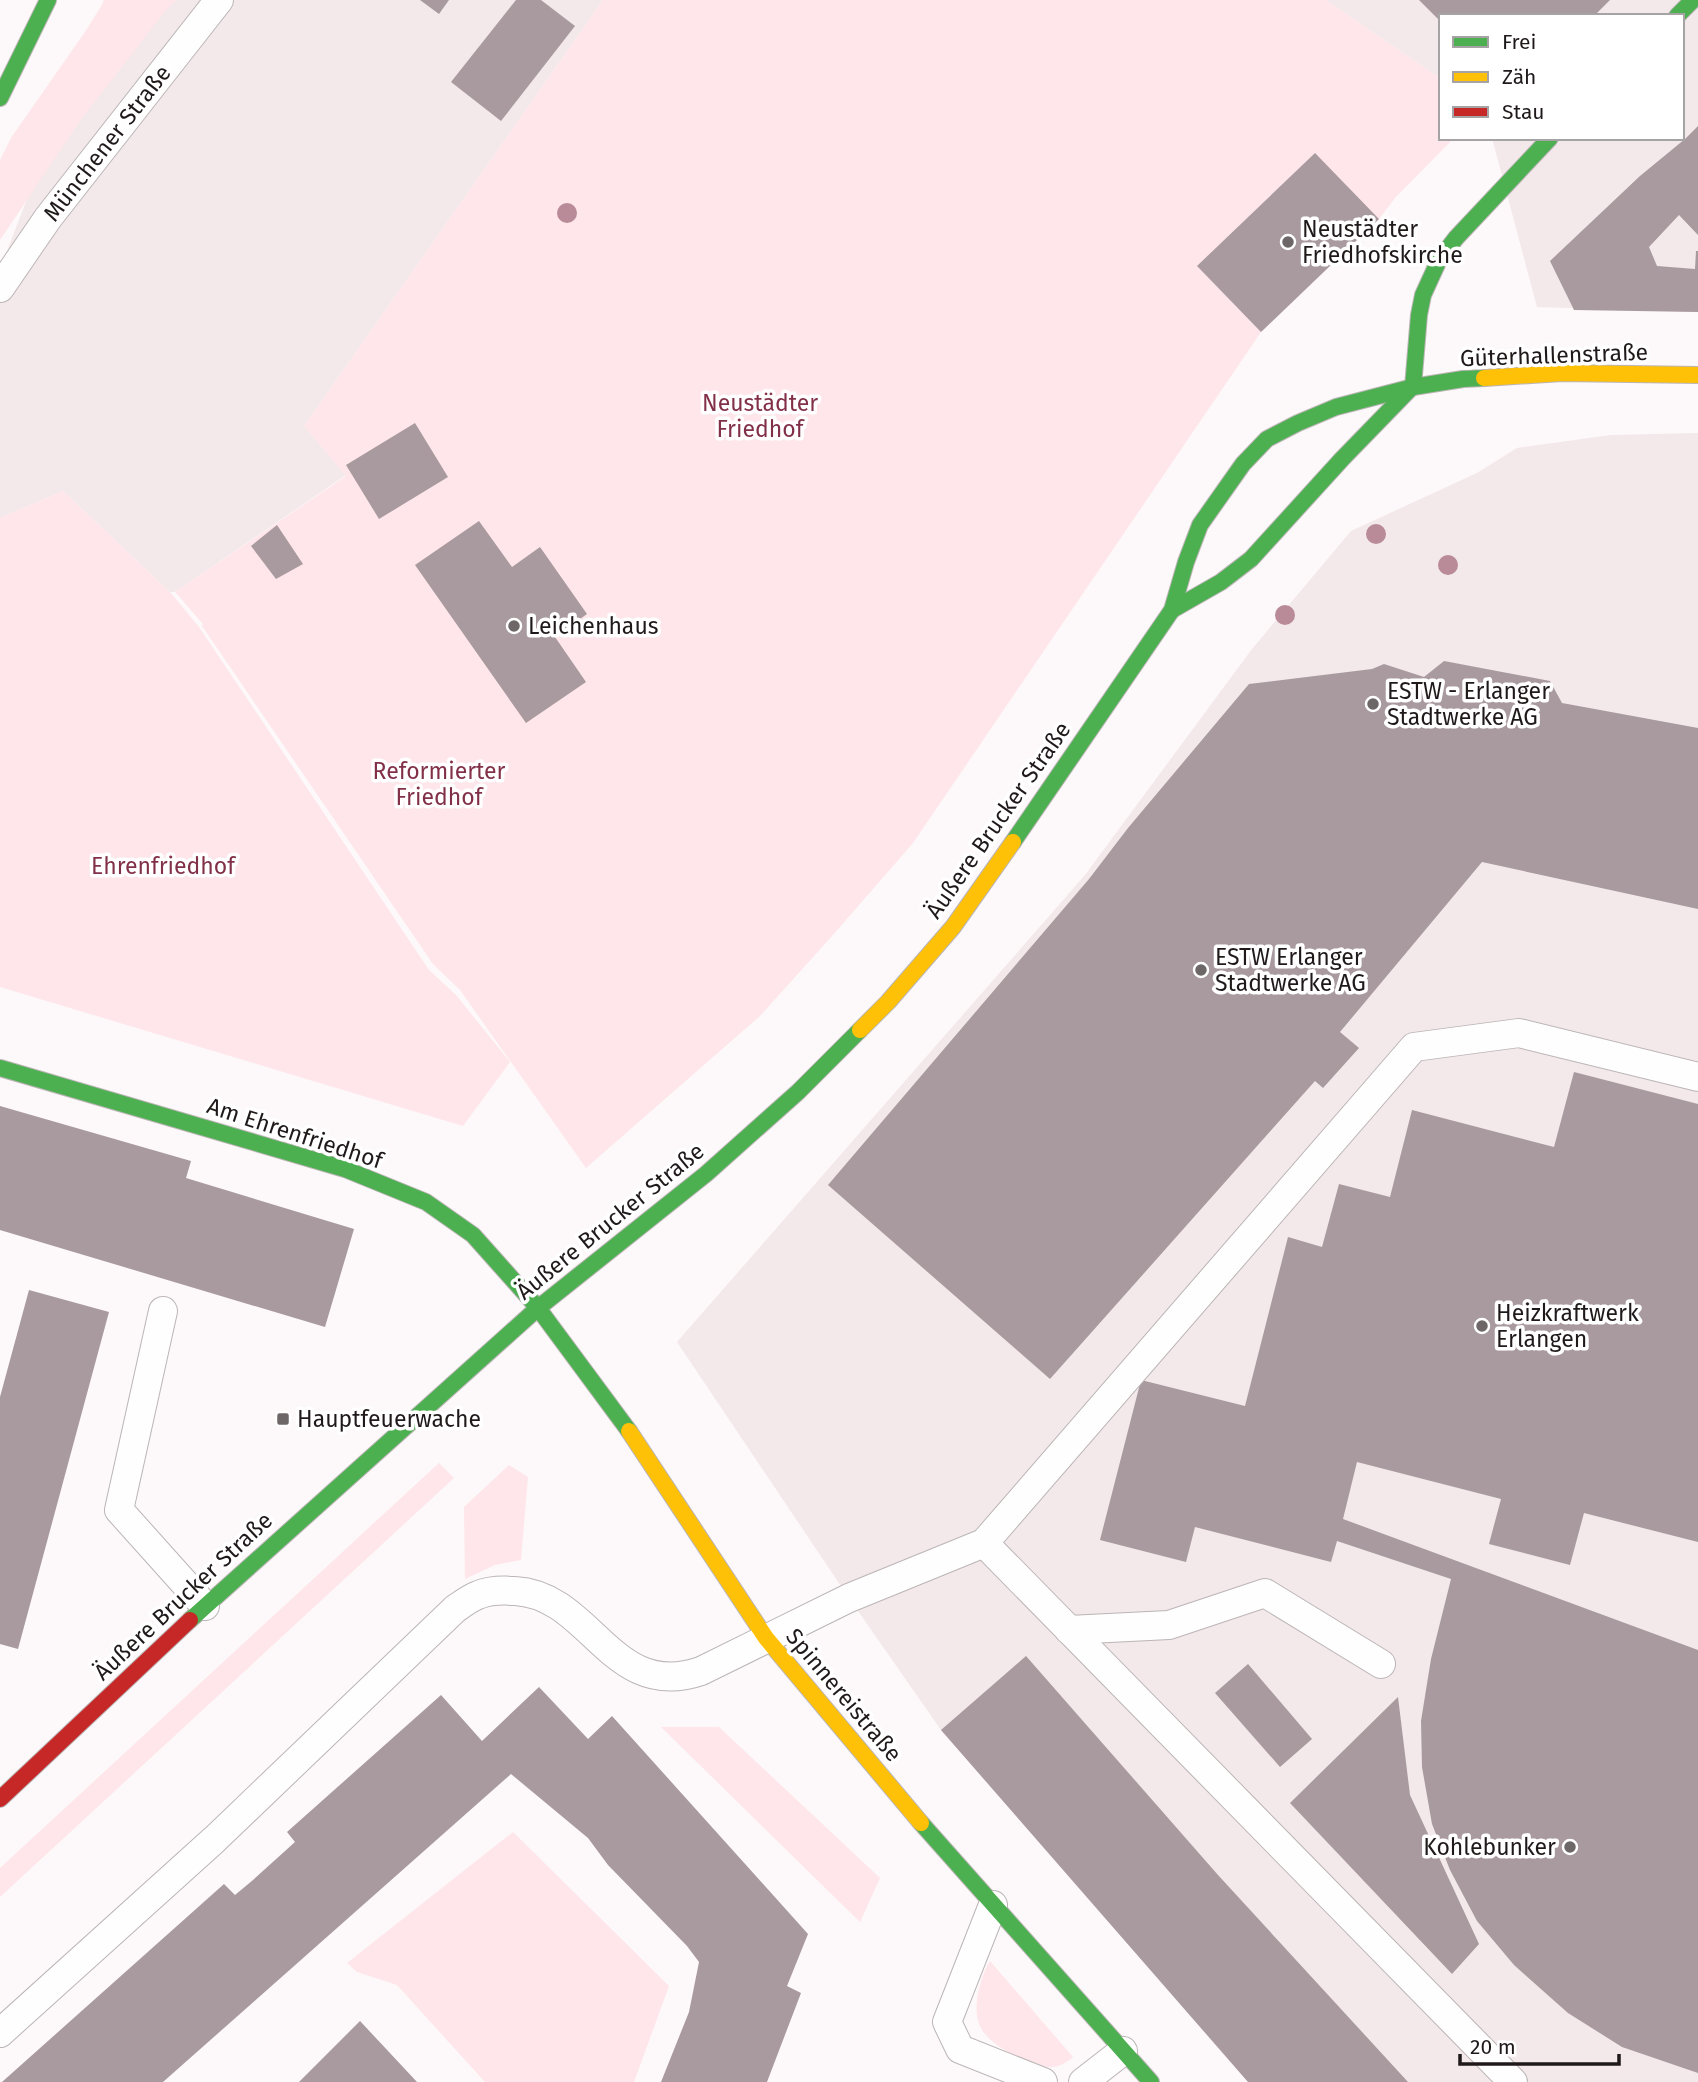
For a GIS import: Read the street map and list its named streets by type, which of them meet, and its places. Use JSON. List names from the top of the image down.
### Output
{
  "streets": {
    "street": [
      "Güterhallenstraße",
      "Äußere Brucker Straße",
      "Am Ehrenfriedhof",
      "Spinnereistraße"
    ],
    "lane": ["Münchener Straße"]
  },
  "crossings": [
    ["Güterhallenstraße", "Äußere Brucker Straße"],
    ["Äußere Brucker Straße", "Am Ehrenfriedhof"],
    ["Äußere Brucker Straße", "Spinnereistraße"],
    ["Am Ehrenfriedhof", "Spinnereistraße"]
  ],
  "parks": ["Neustädter Friedhof", "Reformierter Friedhof", "Ehrenfriedhof"],
  "places": {
    "other": [
      "Neustädter Friedhofskirche",
      "Leichenhaus",
      "ESTW - Erlanger Stadtwerke AG",
      "ESTW Erlanger Stadtwerke AG",
      "Heizkraftwerk Erlangen",
      "Kohlebunker"
    ],
    "transit": ["Hauptfeuerwache"]
  },
  "legend": ["Frei", "Zäh", "Stau"],
  "scale_bar": "20 m"
}
